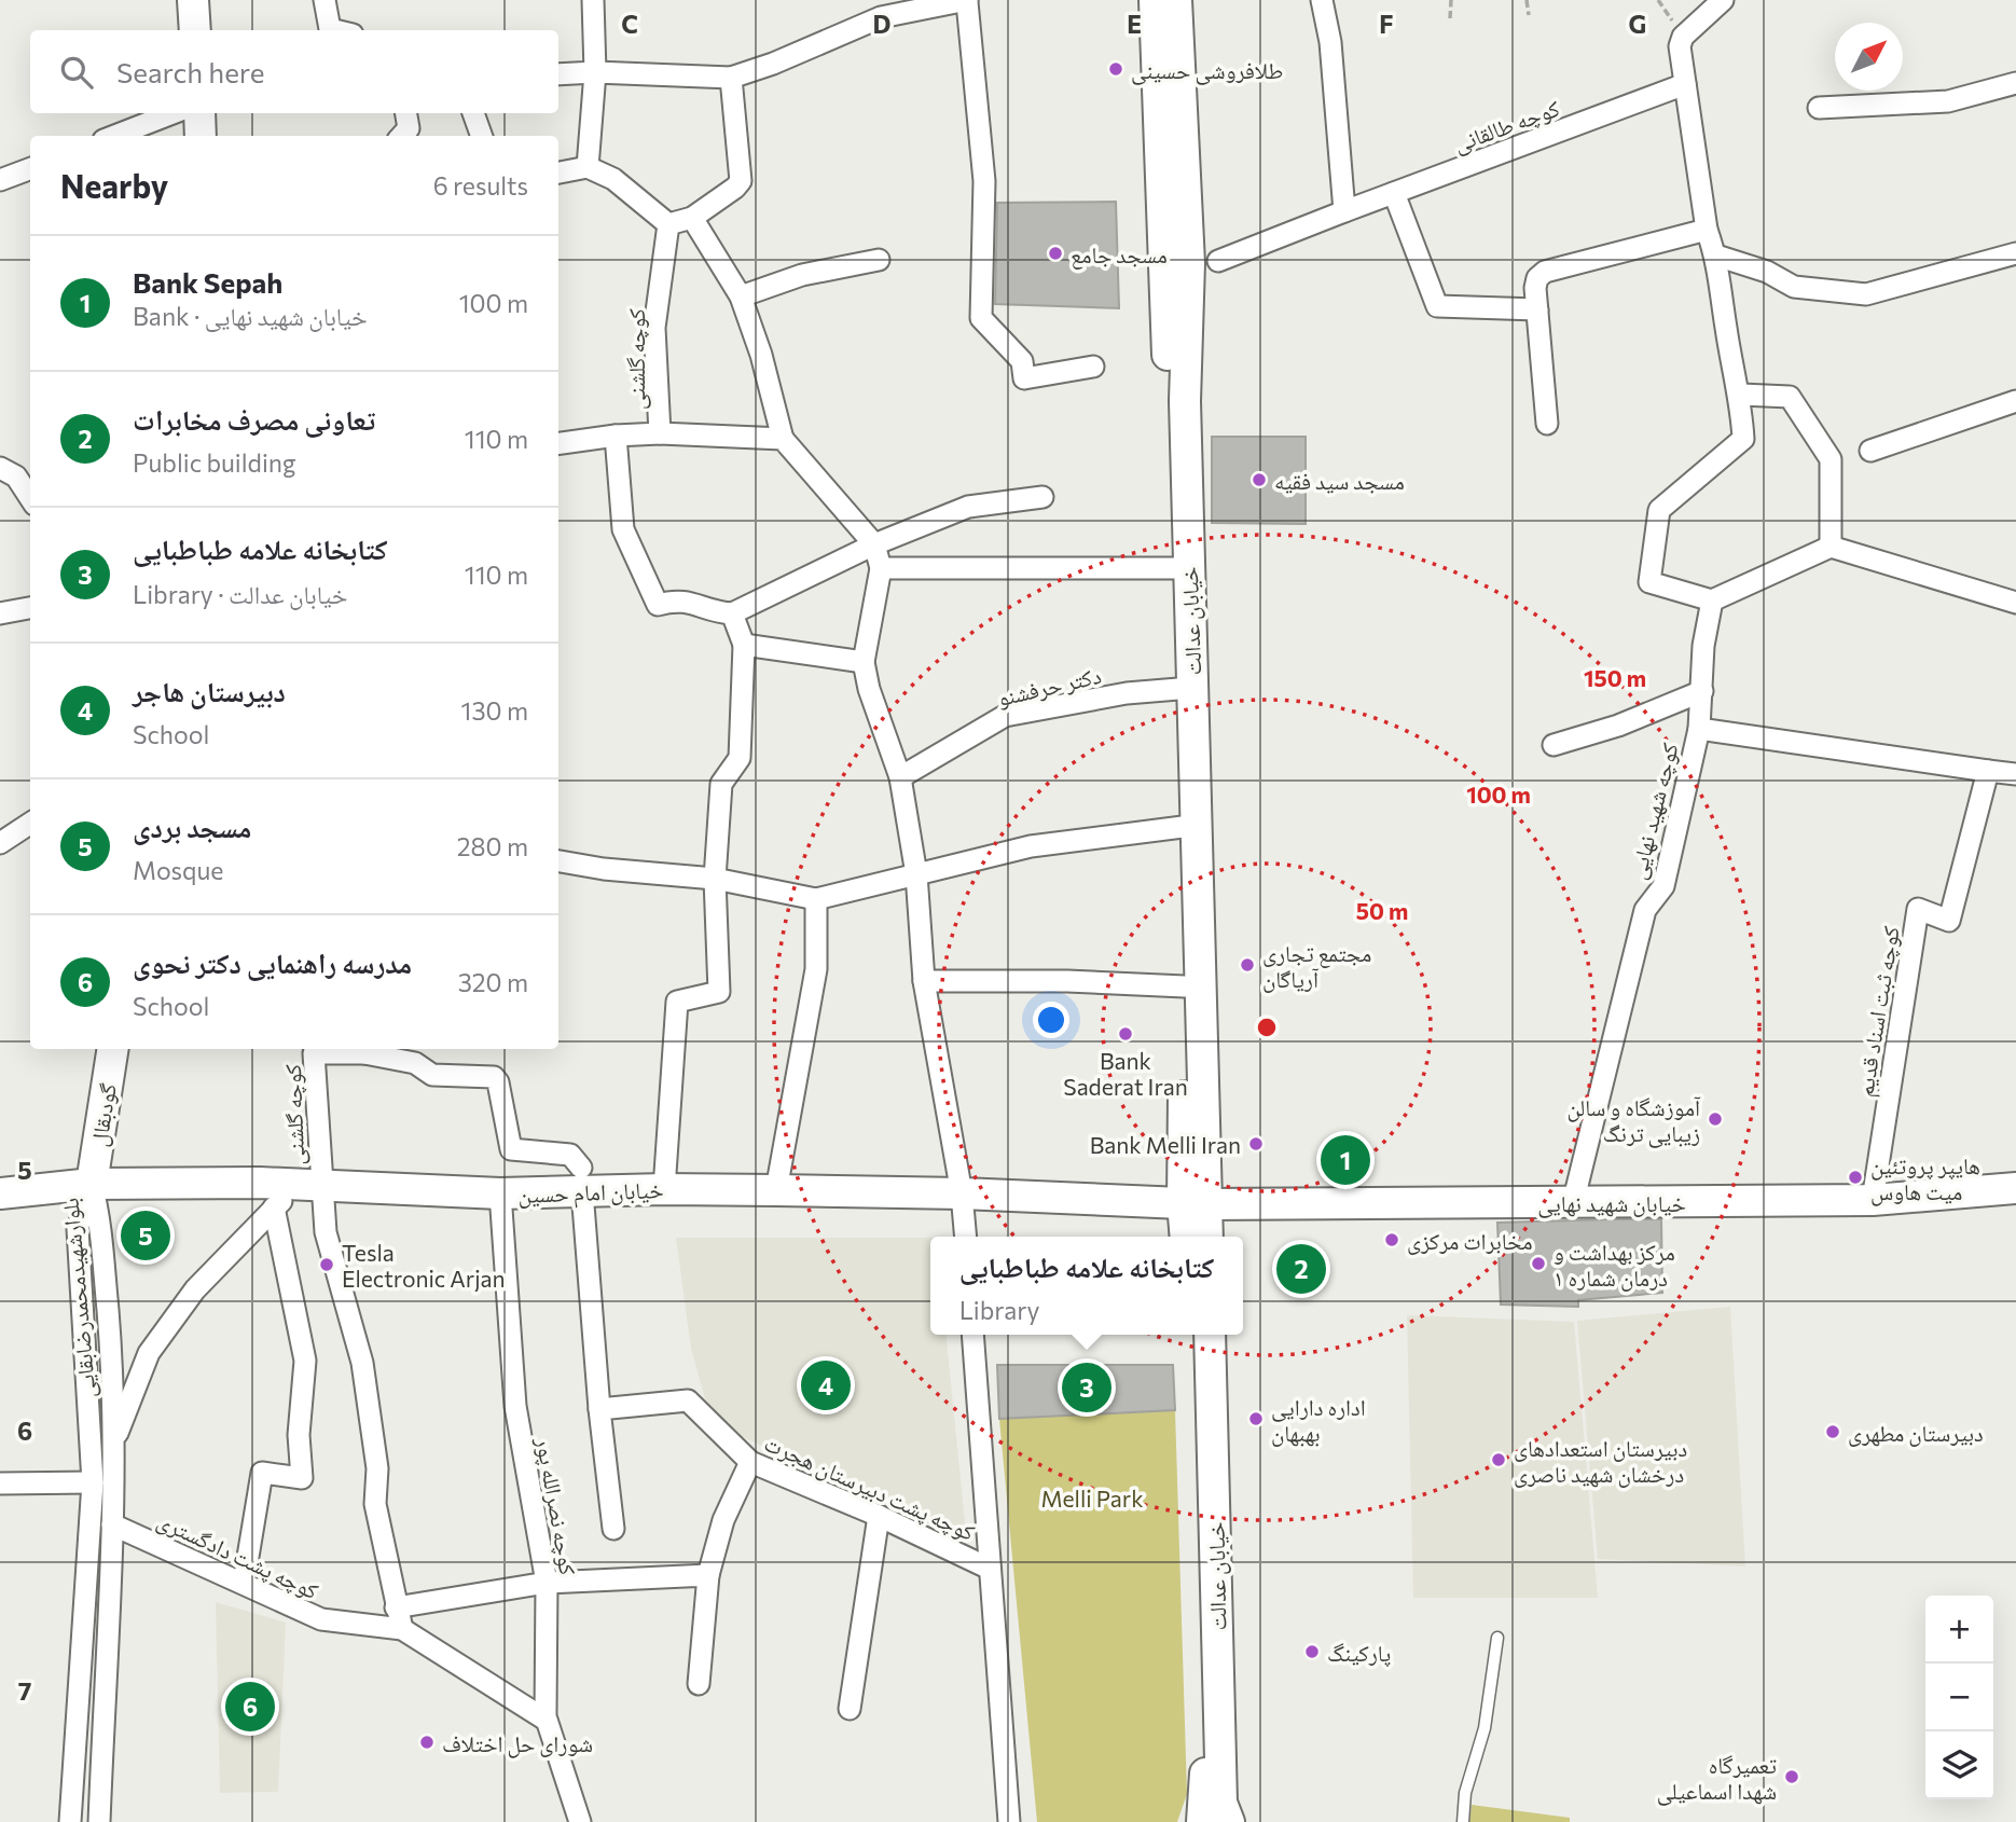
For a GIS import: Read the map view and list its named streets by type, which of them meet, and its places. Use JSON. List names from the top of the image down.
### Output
{
  "streets": {
    "main road": [
      "خیابان عدالت",
      "گودبقال",
      "خیابان امام حسین",
      "خیابان شهید نهایی"
    ],
    "street": [
      "کوچه طالقانی",
      "کوچه گلشنی",
      "دکتر حرفشنو",
      "کوچه شهید نهایی",
      "کوچه ثبت اسناد قدیم",
      "بلوارشهیدمحمدرضابقایی",
      "کوچه پشت دبیرستان هجرت",
      "کوچه نصرالله پور",
      "کوچه پشت دادگستری"
    ]
  },
  "crossings": [
    ["کوچه گلشنی", "خیابان امام حسین"],
    ["خیابان عدالت", "دکتر حرفشنو"],
    ["خیابان عدالت", "خیابان امام حسین"],
    ["خیابان عدالت", "خیابان شهید نهایی"],
    ["کوچه شهید نهایی", "خیابان شهید نهایی"],
    ["کوچه ثبت اسناد قدیم", "خیابان شهید نهایی"],
    ["گودبقال", "خیابان امام حسین"],
    ["گودبقال", "بلوارشهیدمحمدرضابقایی"],
    ["خیابان امام حسین", "خیابان شهید نهایی"],
    ["خیابان امام حسین", "بلوارشهیدمحمدرضابقایی"],
    ["خیابان امام حسین", "کوچه نصرالله پور"],
    ["بلوارشهیدمحمدرضابقایی", "کوچه پشت دادگستری"],
    ["کوچه نصرالله پور", "کوچه پشت دادگستری"]
  ],
  "parks": ["Melli Park"],
  "places": [
    "طلافروشی حسینی",
    "مسجد جامع",
    "مسجد سید فقیه",
    "مجتمع تجاری آریاگان",
    "Bank Saderat Iran",
    "آموزشگاه و سالن زیبایی ترنگ",
    "Bank Melli Iran",
    "هایپر پروتئین میت هاوس",
    "مخابرات مرکزی",
    "مرکز بهداشت و درمان شماره ۱",
    "Tesla Electronic Arjan",
    "اداره دارایی بهبهان",
    "دبیرستان مطهری",
    "دبیرستان استعدادهای درخشان شهید ناصری",
    "پارکینگ",
    "شورای حل اختلاف",
    "تعمیرگاه شهدا اسماعیلی"
  ],
  "north": "top right",
  "page": {
    "search": "Search here",
    "heading": ["Nearby", "6 results"],
    "list": [
      {
        "mark": "1",
        "name": "Bank Sepah",
        "note": "Bank · خیابان شهید نهایی",
        "value": "100 m"
      },
      {
        "mark": "2",
        "name": "تعاونی مصرف مخابرات",
        "note": "Public building",
        "value": "110 m"
      },
      {
        "mark": "3",
        "name": "کتابخانه علامه طباطبایی",
        "note": "Library · خیابان عدالت",
        "value": "110 m"
      },
      {
        "mark": "4",
        "name": "دبیرستان هاجر",
        "note": "School",
        "value": "130 m"
      },
      {
        "mark": "5",
        "name": "مسجد بردی",
        "note": "Mosque",
        "value": "280 m"
      },
      {
        "mark": "6",
        "name": "مدرسه راهنمایی دکتر نحوی",
        "note": "School",
        "value": "320 m"
      }
    ],
    "pins": [
      "1",
      "5",
      "2",
      "4",
      "3",
      "6"
    ],
    "popup": ["کتابخانه علامه طباطبایی", "Library"],
    "map_buttons": ["+", "−"]
  },
  "grid": {
    "columns": [
      "C",
      "D",
      "E",
      "F",
      "G"
    ],
    "rows": ["5", "6", "7"]
  },
  "rings": ["150 m", "100 m", "50 m"]
}
